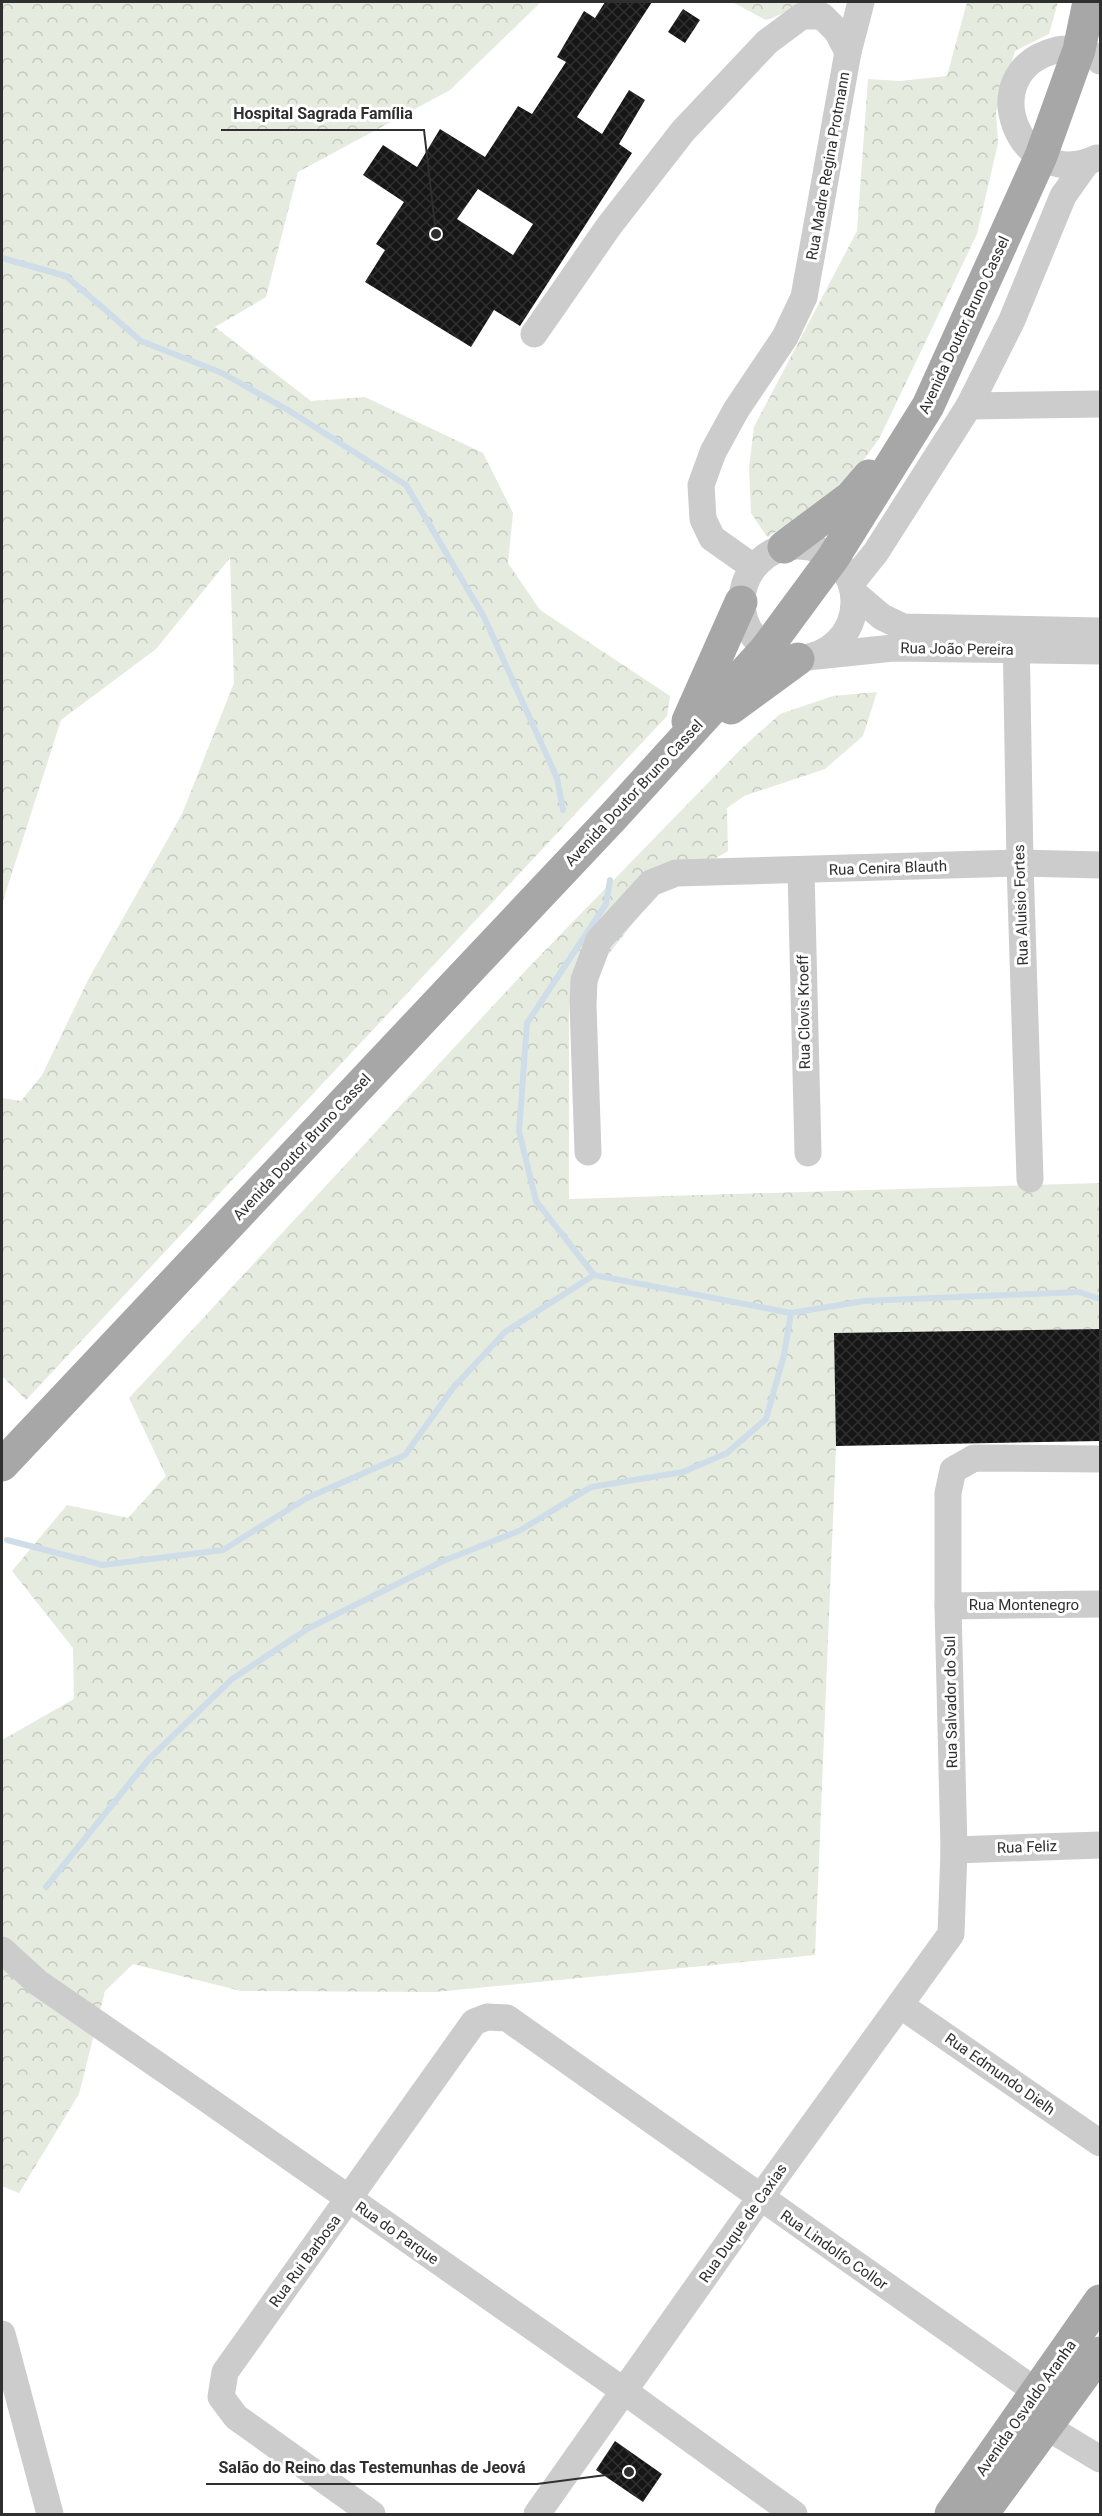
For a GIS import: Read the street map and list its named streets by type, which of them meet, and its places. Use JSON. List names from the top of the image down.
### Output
{
  "streets": {
    "main road": ["Avenida Doutor Bruno Cassel", "Avenida Osvaldo Aranha"],
    "street": [
      "Rua Madre Regina Protmann",
      "Rua João Pereira",
      "Rua Cenira Blauth",
      "Rua Aluisio Fortes",
      "Rua Clovis Kroeff",
      "Rua Montenegro",
      "Rua Salvador do Sul",
      "Rua Feliz",
      "Rua Edmundo Dielh",
      "Rua Duque de Caxias",
      "Rua do Parque",
      "Rua Lindolfo Collor",
      "Rua Rui Barbosa"
    ]
  },
  "crossings": [
    ["Avenida Doutor Bruno Cassel", "Rua João Pereira"],
    ["Rua João Pereira", "Rua Aluisio Fortes"],
    ["Rua Cenira Blauth", "Rua Aluisio Fortes"],
    ["Rua Cenira Blauth", "Rua Clovis Kroeff"],
    ["Rua Montenegro", "Rua Salvador do Sul"],
    ["Rua Salvador do Sul", "Rua Feliz"],
    ["Rua Salvador do Sul", "Rua Duque de Caxias"],
    ["Rua Edmundo Dielh", "Rua Duque de Caxias"],
    ["Rua Duque de Caxias", "Rua do Parque"],
    ["Rua Duque de Caxias", "Rua Lindolfo Collor"],
    ["Rua do Parque", "Rua Rui Barbosa"],
    ["Rua Lindolfo Collor", "Rua Rui Barbosa"],
    ["Rua Lindolfo Collor", "Avenida Osvaldo Aranha"]
  ],
  "places": ["Hospital Sagrada Família", "Salão do Reino das Testemunhas de Jeová"]
}
